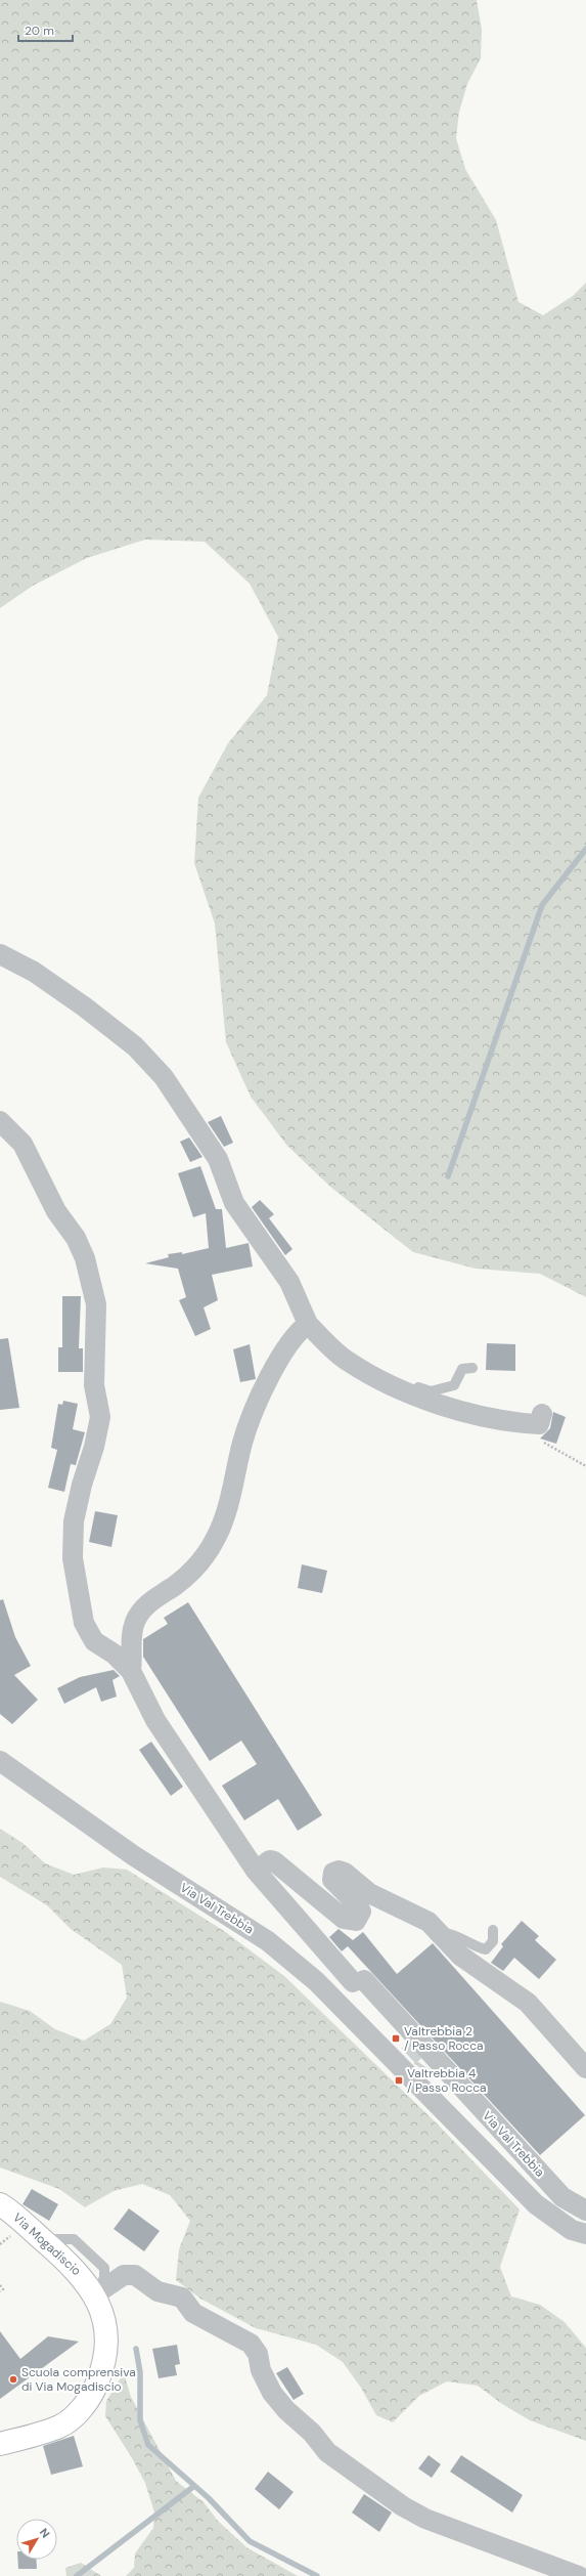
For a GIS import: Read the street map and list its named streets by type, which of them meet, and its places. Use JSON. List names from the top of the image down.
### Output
{
  "streets": {
    "street": ["Via Val Trebbia", "Via Mogadiscio"]
  },
  "places": {
    "transit": ["Valtrebbia 2 / Passo Rocca", "Valtrebbia 4 / Passo Rocca"],
    "other": ["Scuola comprensiva di Via Mogadiscio"]
  },
  "scale_bar": "20 m",
  "north": "top right"
}
